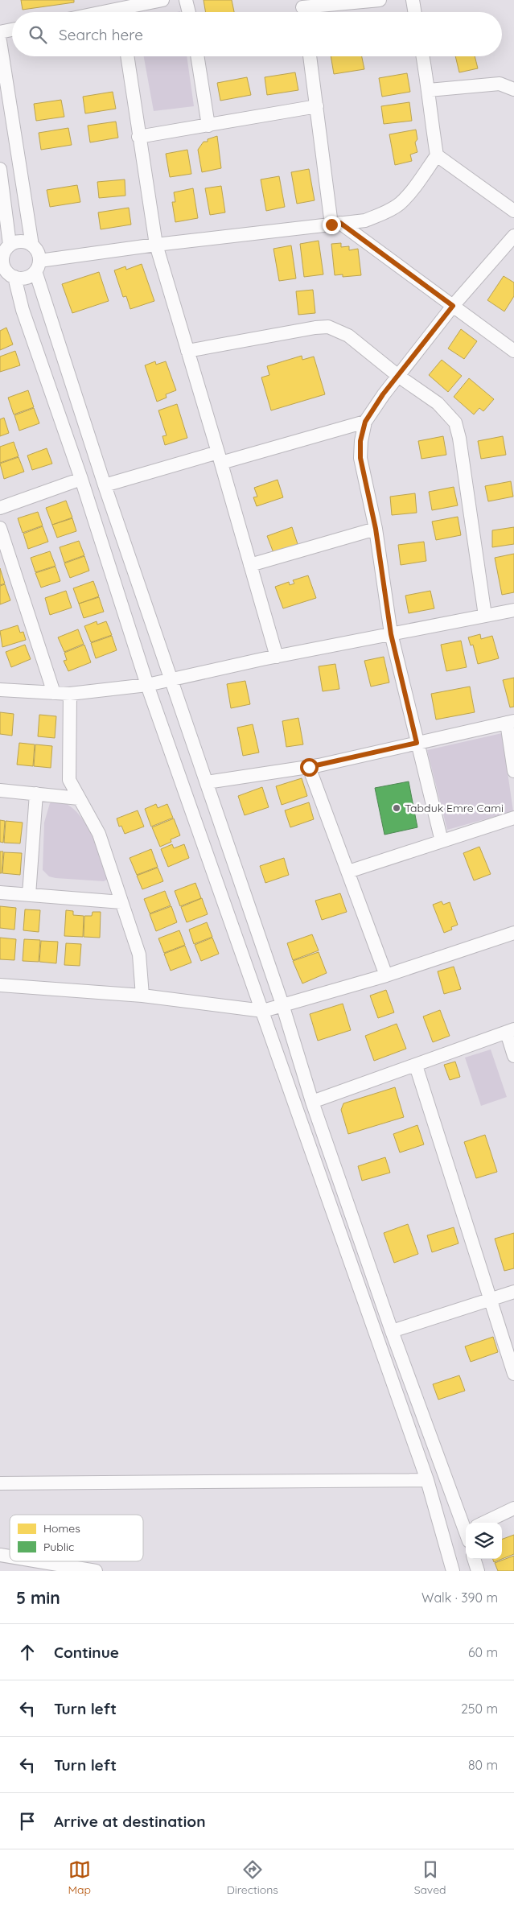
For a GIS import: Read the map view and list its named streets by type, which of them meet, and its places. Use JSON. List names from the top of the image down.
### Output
{
  "places": ["Tabduk Emre Cami"],
  "legend": ["Homes", "Public"],
  "page": {
    "search": "Search here",
    "heading": ["5 min", "Walk · 390 m"],
    "list": [
      ["Continue", "60 m"],
      ["Turn left", "250 m"],
      ["Turn left", "80 m"],
      "Arrive at destination"
    ],
    "nav": ["Map", "Directions", "Saved"]
  }
}
